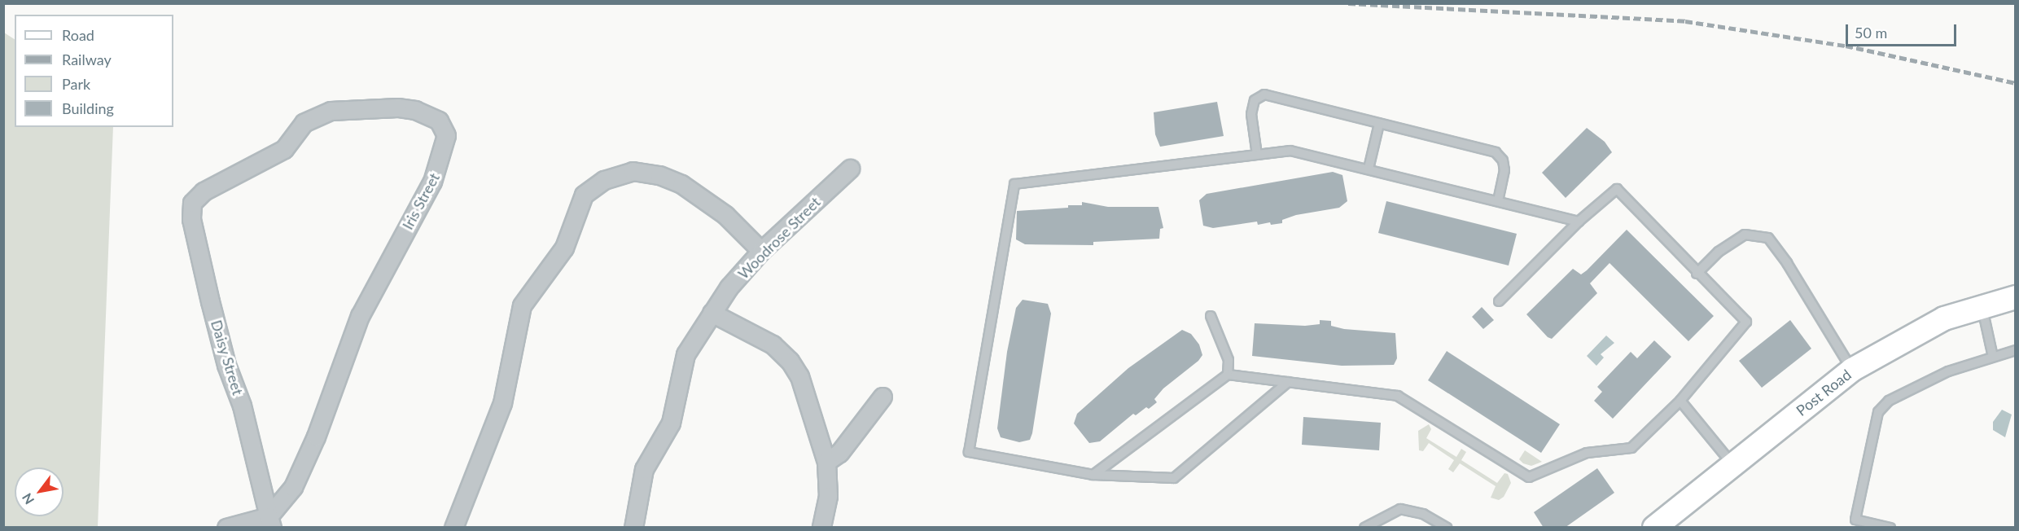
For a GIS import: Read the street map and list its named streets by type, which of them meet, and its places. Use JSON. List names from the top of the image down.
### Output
{
  "streets": {
    "street": [
      "Iris Street",
      "Woodrose Street",
      "Daisy Street",
      "Post Road"
    ]
  },
  "crossings": [
    ["Iris Street", "Daisy Street"]
  ],
  "legend": [
    "Road",
    "Railway",
    "Park",
    "Building"
  ],
  "scale_bar": "50 m",
  "north": "bottom left"
}
